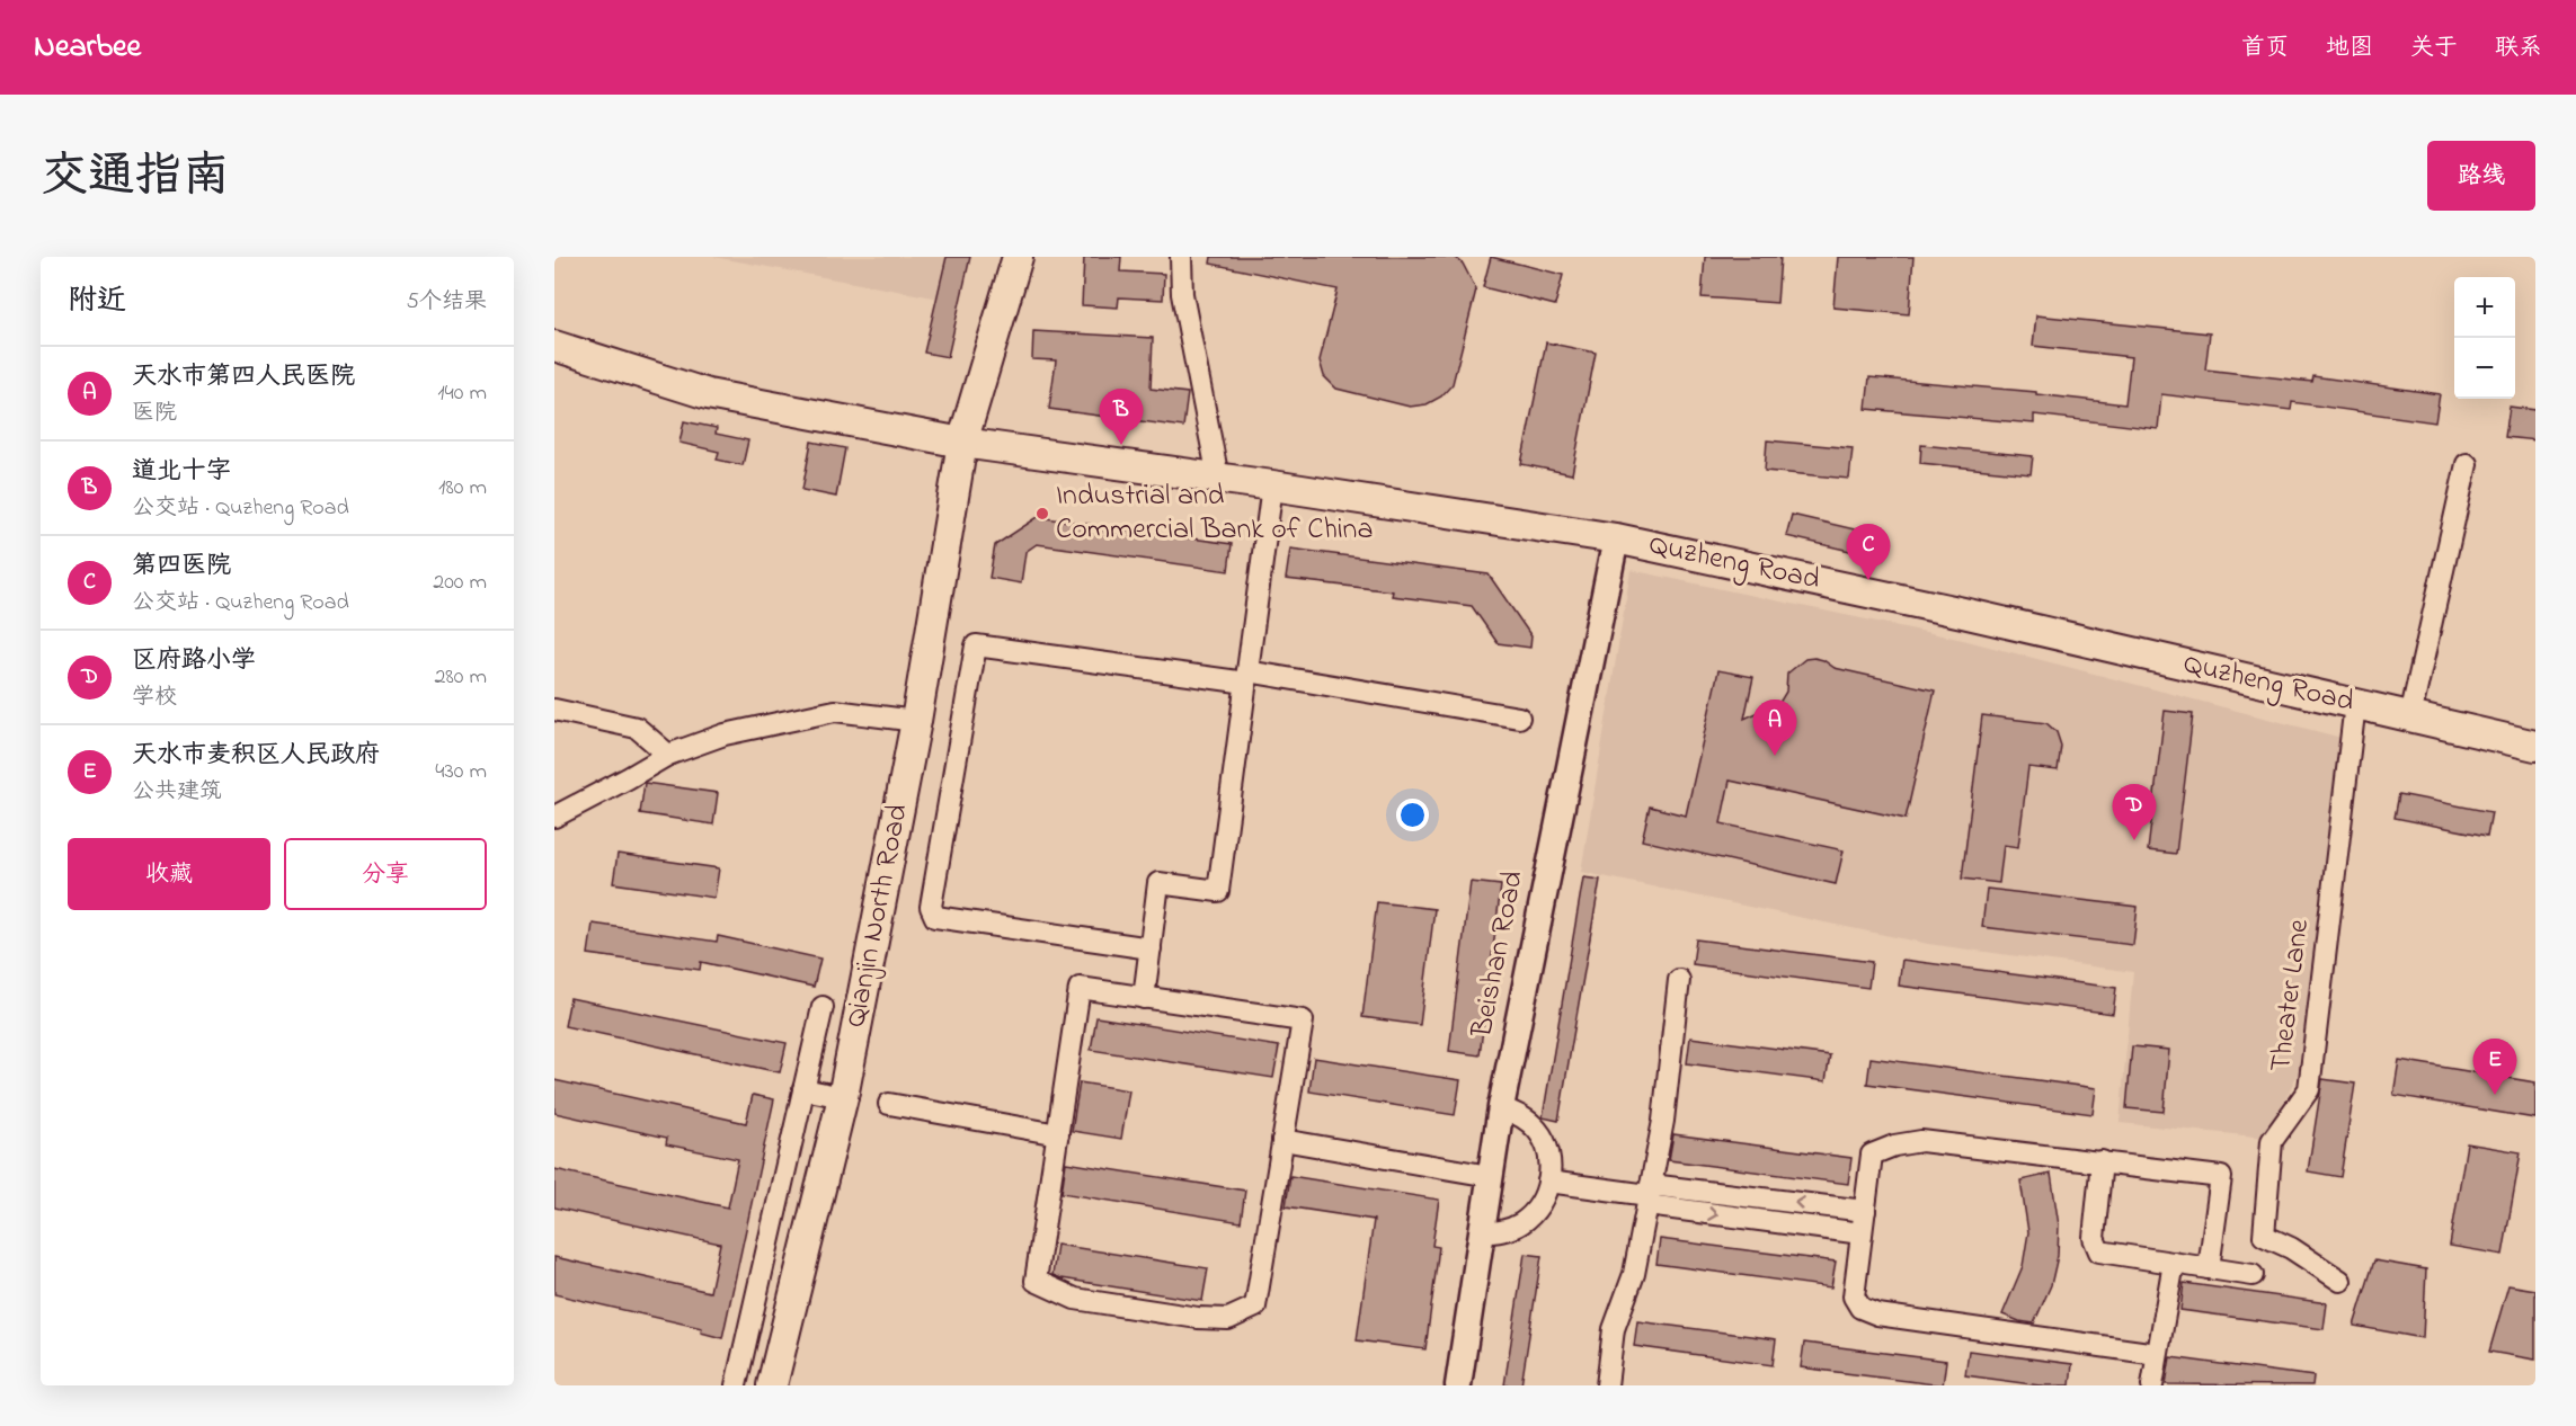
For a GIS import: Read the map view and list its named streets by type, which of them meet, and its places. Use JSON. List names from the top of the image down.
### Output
{
  "streets": {
    "main road": ["Quzheng Road", "Qianjin North Road"],
    "street": ["Beishan Road", "Theater Lane"]
  },
  "crossings": [
    ["Quzheng Road", "Qianjin North Road"],
    ["Quzheng Road", "Beishan Road"],
    ["Quzheng Road", "Theater Lane"]
  ],
  "places": ["Industrial and Commercial Bank of China"],
  "page": {
    "header": "Nearbee",
    "nav": [
      "首页",
      "地图",
      "关于",
      "联系"
    ],
    "title": "交通指南",
    "buttons": [
      "路线",
      ["收藏", "分享"]
    ],
    "heading": ["附近", "5个结果"],
    "map_buttons": ["+", "−"],
    "list": [
      {
        "mark": "A",
        "name": "天水市第四人民医院",
        "note": "医院",
        "value": "140 m"
      },
      {
        "mark": "B",
        "name": "道北十字",
        "note": "公交站 · Quzheng Road",
        "value": "180 m"
      },
      {
        "mark": "C",
        "name": "第四医院",
        "note": "公交站 · Quzheng Road",
        "value": "200 m"
      },
      {
        "mark": "D",
        "name": "区府路小学",
        "note": "学校",
        "value": "280 m"
      },
      {
        "mark": "E",
        "name": "天水市麦积区人民政府",
        "note": "公共建筑",
        "value": "430 m"
      }
    ],
    "pins": [
      "B",
      "C",
      "A",
      "D",
      "E"
    ]
  }
}
